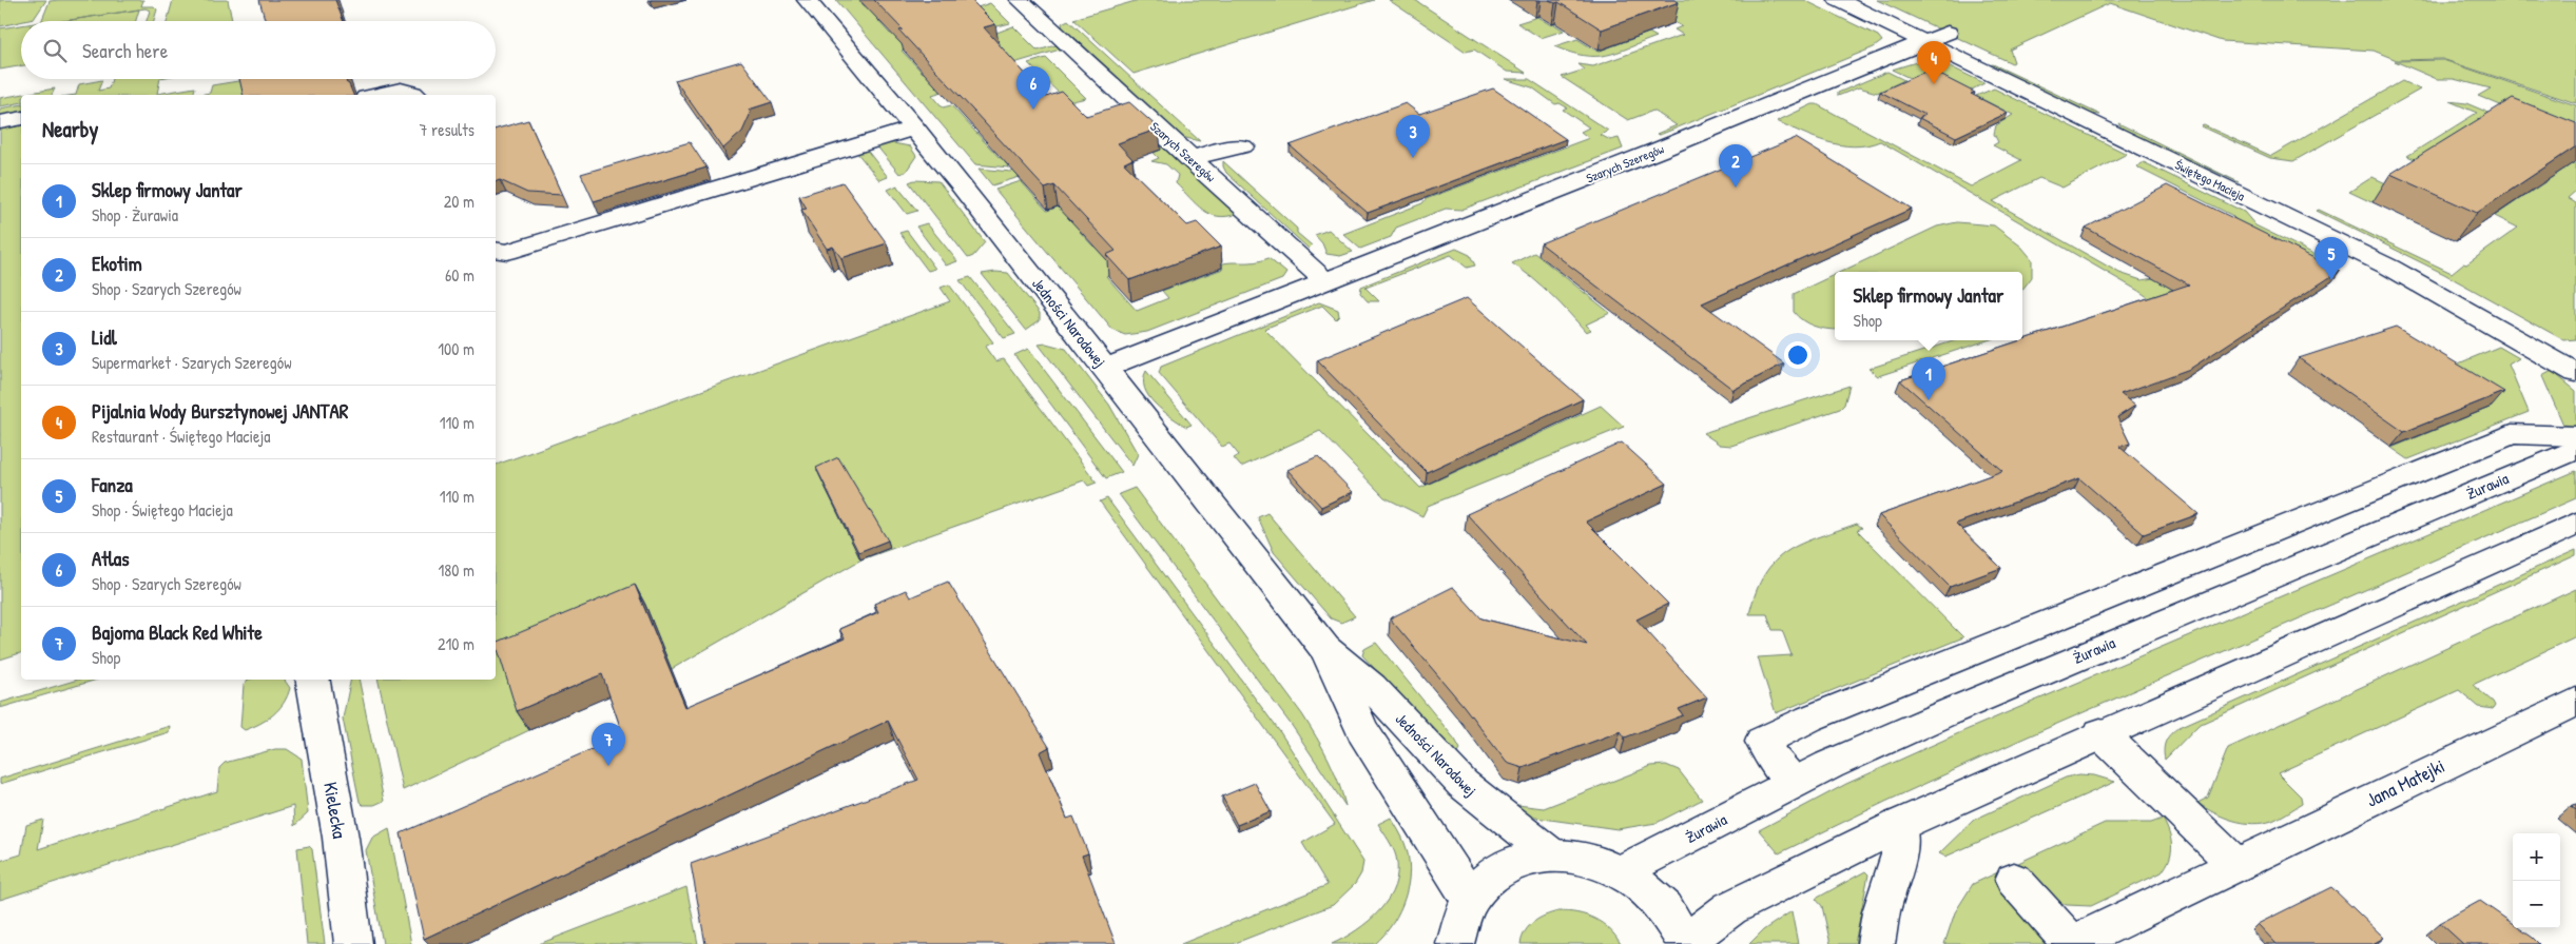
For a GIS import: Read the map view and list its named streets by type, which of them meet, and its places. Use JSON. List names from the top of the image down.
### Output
{
  "streets": {
    "street": [
      "Szarych Szeregów",
      "Świętego Macieja",
      "Jedności Narodowej",
      "Żurawia",
      "Jana Matejki",
      "Kielecka"
    ]
  },
  "crossings": [
    ["Szarych Szeregów", "Świętego Macieja"],
    ["Szarych Szeregów", "Jedności Narodowej"]
  ],
  "page": {
    "search": "Search here",
    "pins": [
      "4",
      "6",
      "3",
      "2",
      "5",
      "1",
      "7"
    ],
    "heading": ["Nearby", "7 results"],
    "list": [
      {
        "mark": "1",
        "name": "Sklep firmowy Jantar",
        "note": "Shop · Żurawia",
        "value": "20 m"
      },
      {
        "mark": "2",
        "name": "Ekotim",
        "note": "Shop · Szarych Szeregów",
        "value": "60 m"
      },
      {
        "mark": "3",
        "name": "Lidl",
        "note": "Supermarket · Szarych Szeregów",
        "value": "100 m"
      },
      {
        "mark": "4",
        "name": "Pijalnia Wody Bursztynowej JANTAR",
        "note": "Restaurant · Świętego Macieja",
        "value": "110 m"
      },
      {
        "mark": "5",
        "name": "Fanza",
        "note": "Shop · Świętego Macieja",
        "value": "110 m"
      },
      {
        "mark": "6",
        "name": "Atlas",
        "note": "Shop · Szarych Szeregów",
        "value": "180 m"
      },
      {
        "mark": "7",
        "name": "Bajoma Black Red White",
        "note": "Shop",
        "value": "210 m"
      }
    ],
    "popup": ["Sklep firmowy Jantar", "Shop"],
    "map_buttons": ["+", "−"]
  }
}
